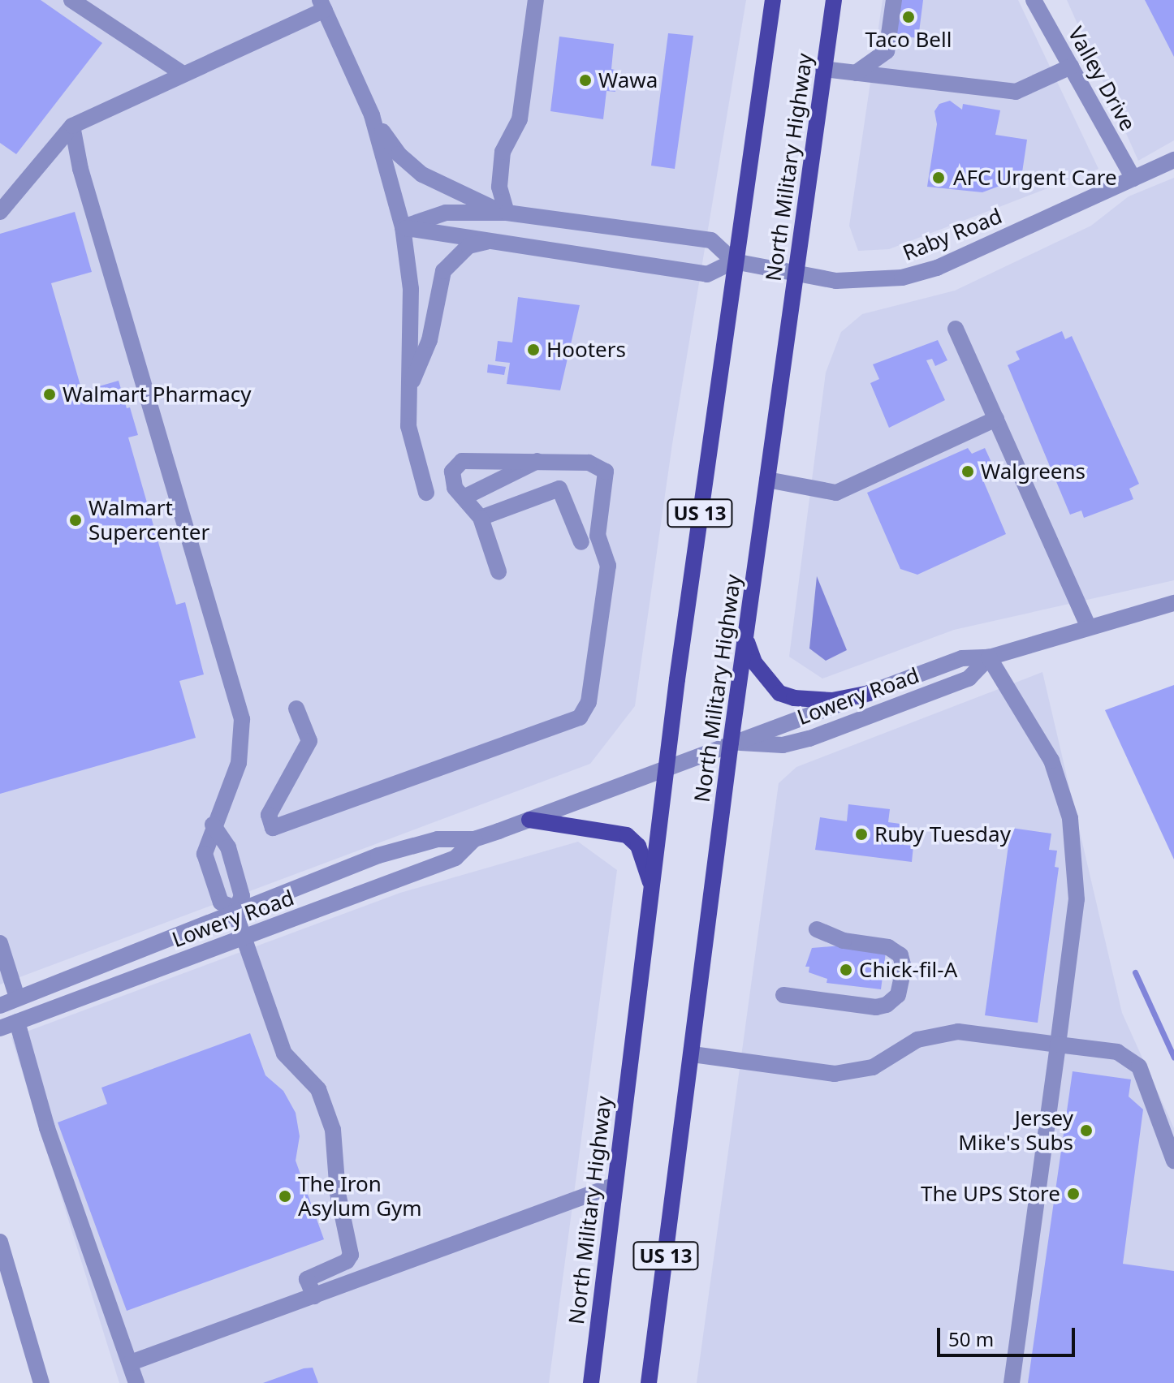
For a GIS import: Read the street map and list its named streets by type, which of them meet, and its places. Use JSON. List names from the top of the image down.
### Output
{
  "streets": {
    "main road": ["North Military Highway", "US 13"],
    "street": ["Valley Drive", "Raby Road", "Lowery Road"]
  },
  "crossings": [
    ["Valley Drive", "Raby Road"],
    ["North Military Highway", "Raby Road"],
    ["North Military Highway", "Lowery Road"]
  ],
  "places": [
    "Taco Bell",
    "Wawa",
    "AFC Urgent Care",
    "Hooters",
    "Walmart Pharmacy",
    "Walgreens",
    "Walmart Supercenter",
    "Ruby Tuesday",
    "Chick-fil-A",
    "Jersey Mike's Subs",
    "The UPS Store",
    "The Iron Asylum Gym"
  ],
  "scale_bar": "50 m"
}
